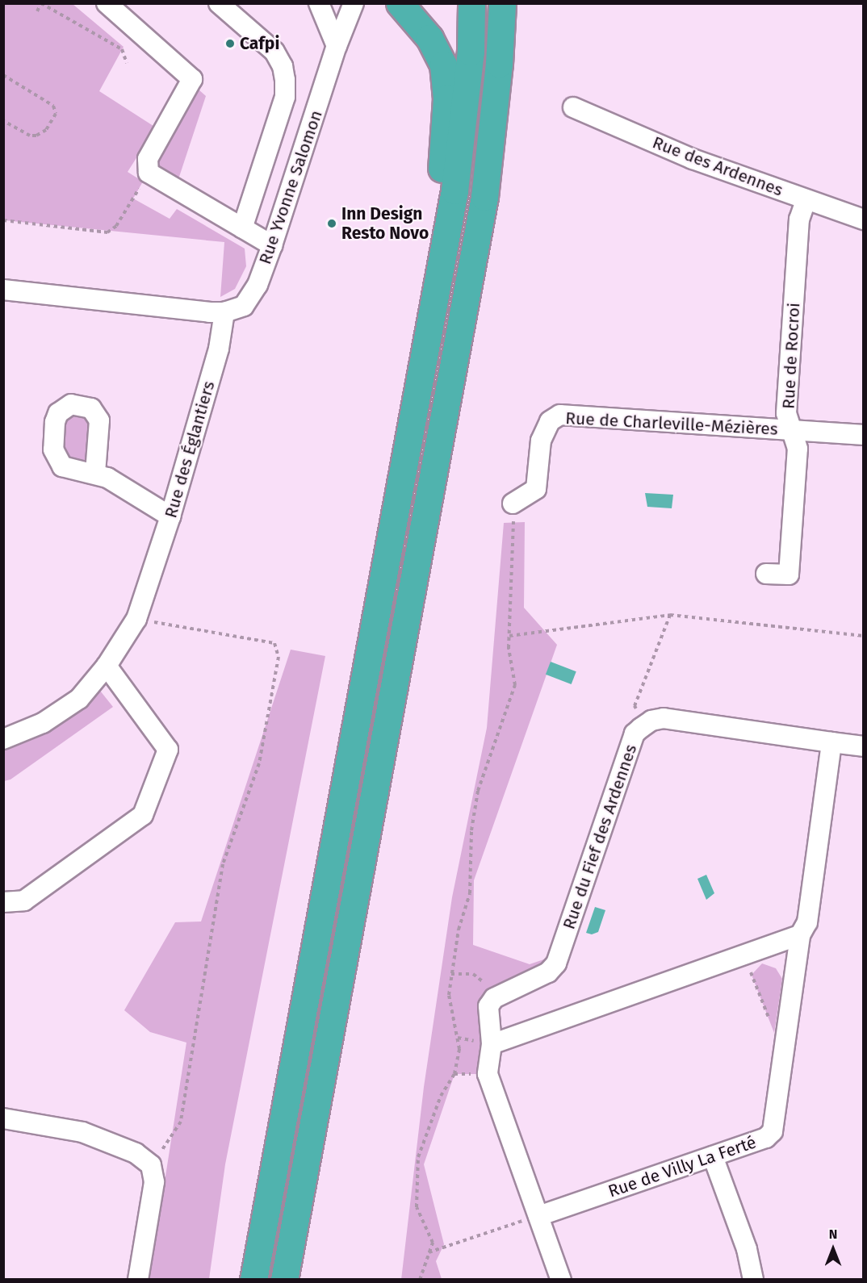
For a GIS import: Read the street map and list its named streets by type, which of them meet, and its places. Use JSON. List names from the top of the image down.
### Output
{
  "streets": {
    "street": [
      "Rue des Ardennes",
      "Rue Yvonne Salomon",
      "Rue de Rocroi",
      "Rue de Charleville-Mézières",
      "Rue des Églantiers",
      "Rue du Fief des Ardennes",
      "Rue de Villy La Ferté"
    ]
  },
  "crossings": [
    ["Rue des Ardennes", "Rue de Rocroi"],
    ["Rue Yvonne Salomon", "Rue des Églantiers"],
    ["Rue de Rocroi", "Rue de Charleville-Mézières"],
    ["Rue du Fief des Ardennes", "Rue de Villy La Ferté"]
  ],
  "places": ["Cafpi", "Inn Design Resto Novo"],
  "north": "top"
}
